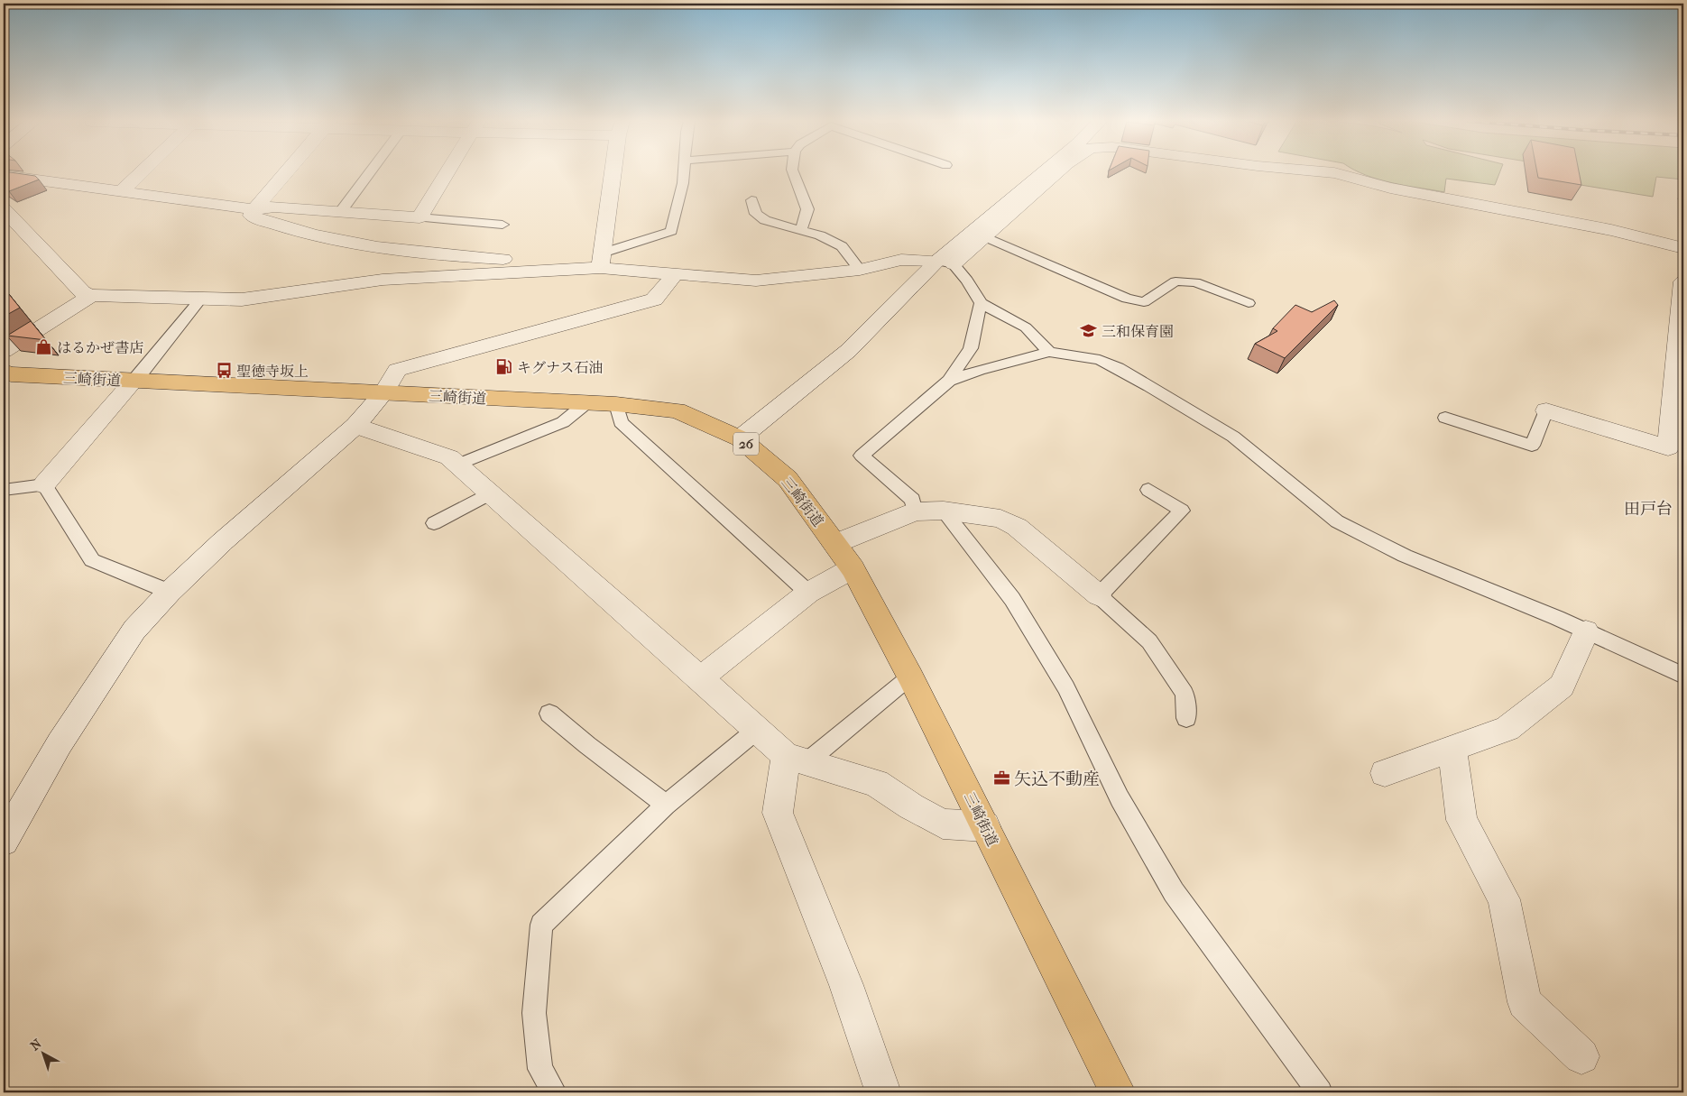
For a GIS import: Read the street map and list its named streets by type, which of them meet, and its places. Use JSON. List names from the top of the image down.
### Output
{
  "streets": {
    "main road": ["三崎街道", "26"]
  },
  "districts": ["田戸台"],
  "places": {
    "school or university": ["三和保育園"],
    "shop": ["はるかぜ書店"],
    "fuel station": ["キグナス石油"],
    "bus stop": ["聖徳寺坂上"],
    "office": ["矢込不動産"]
  },
  "north": "top left"
}
